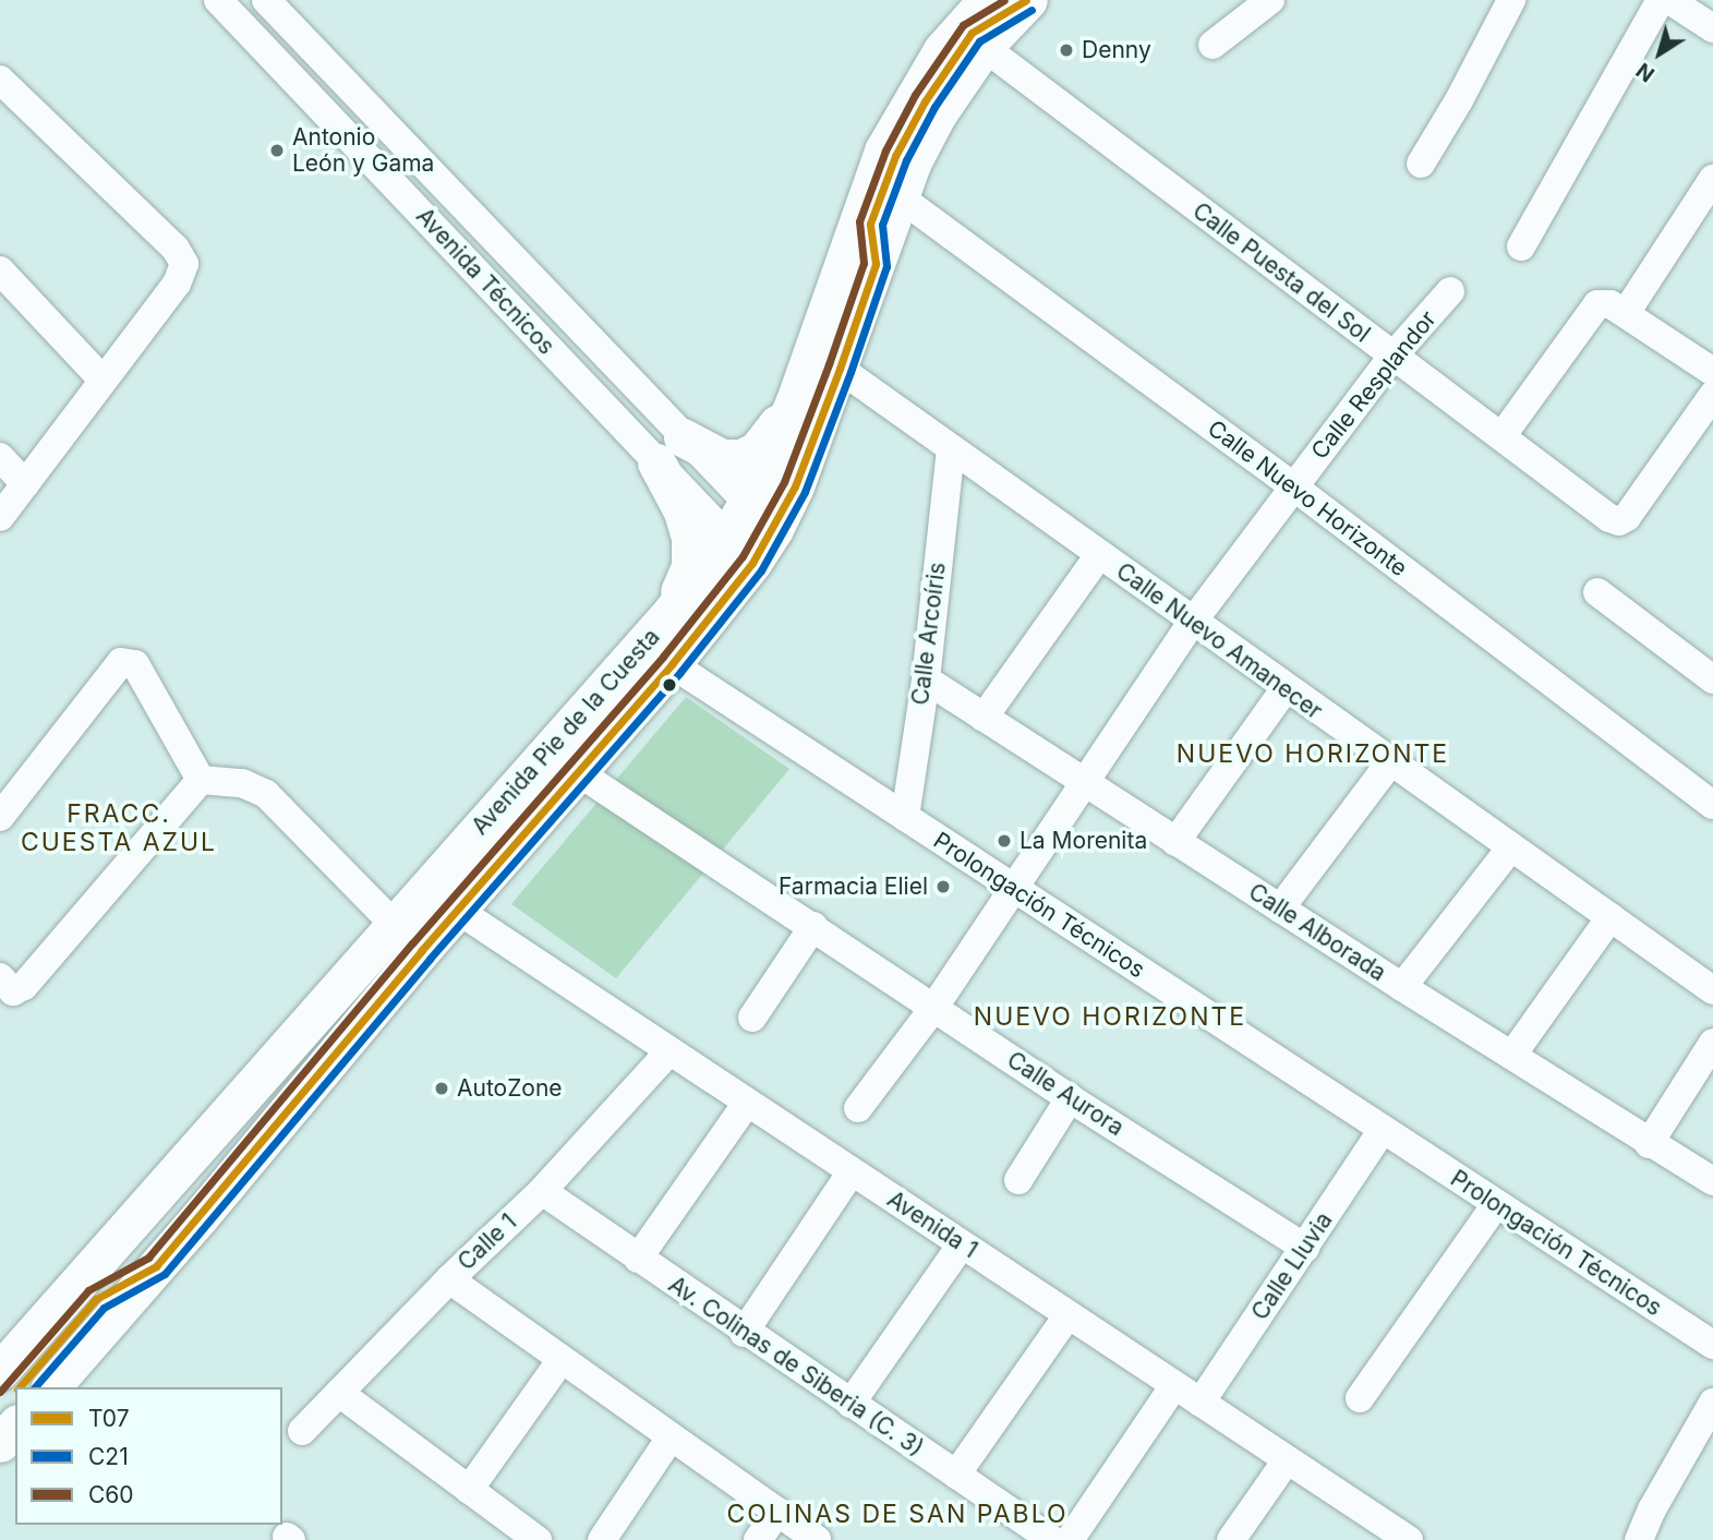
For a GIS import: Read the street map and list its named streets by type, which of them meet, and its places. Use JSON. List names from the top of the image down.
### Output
{
  "streets": {
    "main road": ["Avenida Pie de la Cuesta"],
    "street": [
      "Calle Puesta del Sol",
      "Avenida Técnicos",
      "Calle Resplandor",
      "Calle Nuevo Horizonte",
      "Calle Arcoíris",
      "Calle Nuevo Amanecer",
      "Prolongación Técnicos",
      "Calle Alborada",
      "Calle Aurora",
      "Avenida 1",
      "Calle 1",
      "Calle Lluvia",
      "Av. Colinas de Siberia (C. 3)"
    ]
  },
  "crossings": [
    ["Calle Puesta del Sol", "Calle Resplandor"],
    ["Calle Puesta del Sol", "Avenida Pie de la Cuesta"],
    ["Avenida Técnicos", "Avenida Pie de la Cuesta"],
    ["Calle Resplandor", "Calle Nuevo Horizonte"],
    ["Calle Resplandor", "Calle Nuevo Amanecer"],
    ["Calle Resplandor", "Prolongación Técnicos"],
    ["Calle Resplandor", "Calle Alborada"],
    ["Calle Resplandor", "Calle Aurora"],
    ["Calle Nuevo Horizonte", "Avenida Pie de la Cuesta"],
    ["Calle Arcoíris", "Calle Nuevo Amanecer"],
    ["Calle Arcoíris", "Prolongación Técnicos"],
    ["Calle Arcoíris", "Calle Alborada"],
    ["Calle Nuevo Amanecer", "Avenida Pie de la Cuesta"],
    ["Avenida Pie de la Cuesta", "Prolongación Técnicos"],
    ["Avenida Pie de la Cuesta", "Calle Aurora"],
    ["Avenida Pie de la Cuesta", "Avenida 1"],
    ["Prolongación Técnicos", "Calle Lluvia"],
    ["Calle Aurora", "Calle Lluvia"],
    ["Avenida 1", "Calle 1"],
    ["Avenida 1", "Calle Lluvia"],
    ["Calle 1", "Av. Colinas de Siberia (C. 3)"]
  ],
  "districts": [
    "NUEVO HORIZONTE",
    "FRACC. CUESTA AZUL",
    "NUEVO HORIZONTE",
    "COLINAS DE SAN PABLO"
  ],
  "places": [
    "Denny",
    "Antonio León y Gama",
    "La Morenita",
    "Farmacia Eliel",
    "AutoZone"
  ],
  "lines": ["transit line T07", "transit line C60", "transit line C21"],
  "legend": ["T07", "C21", "C60"],
  "north": "bottom left"
}
